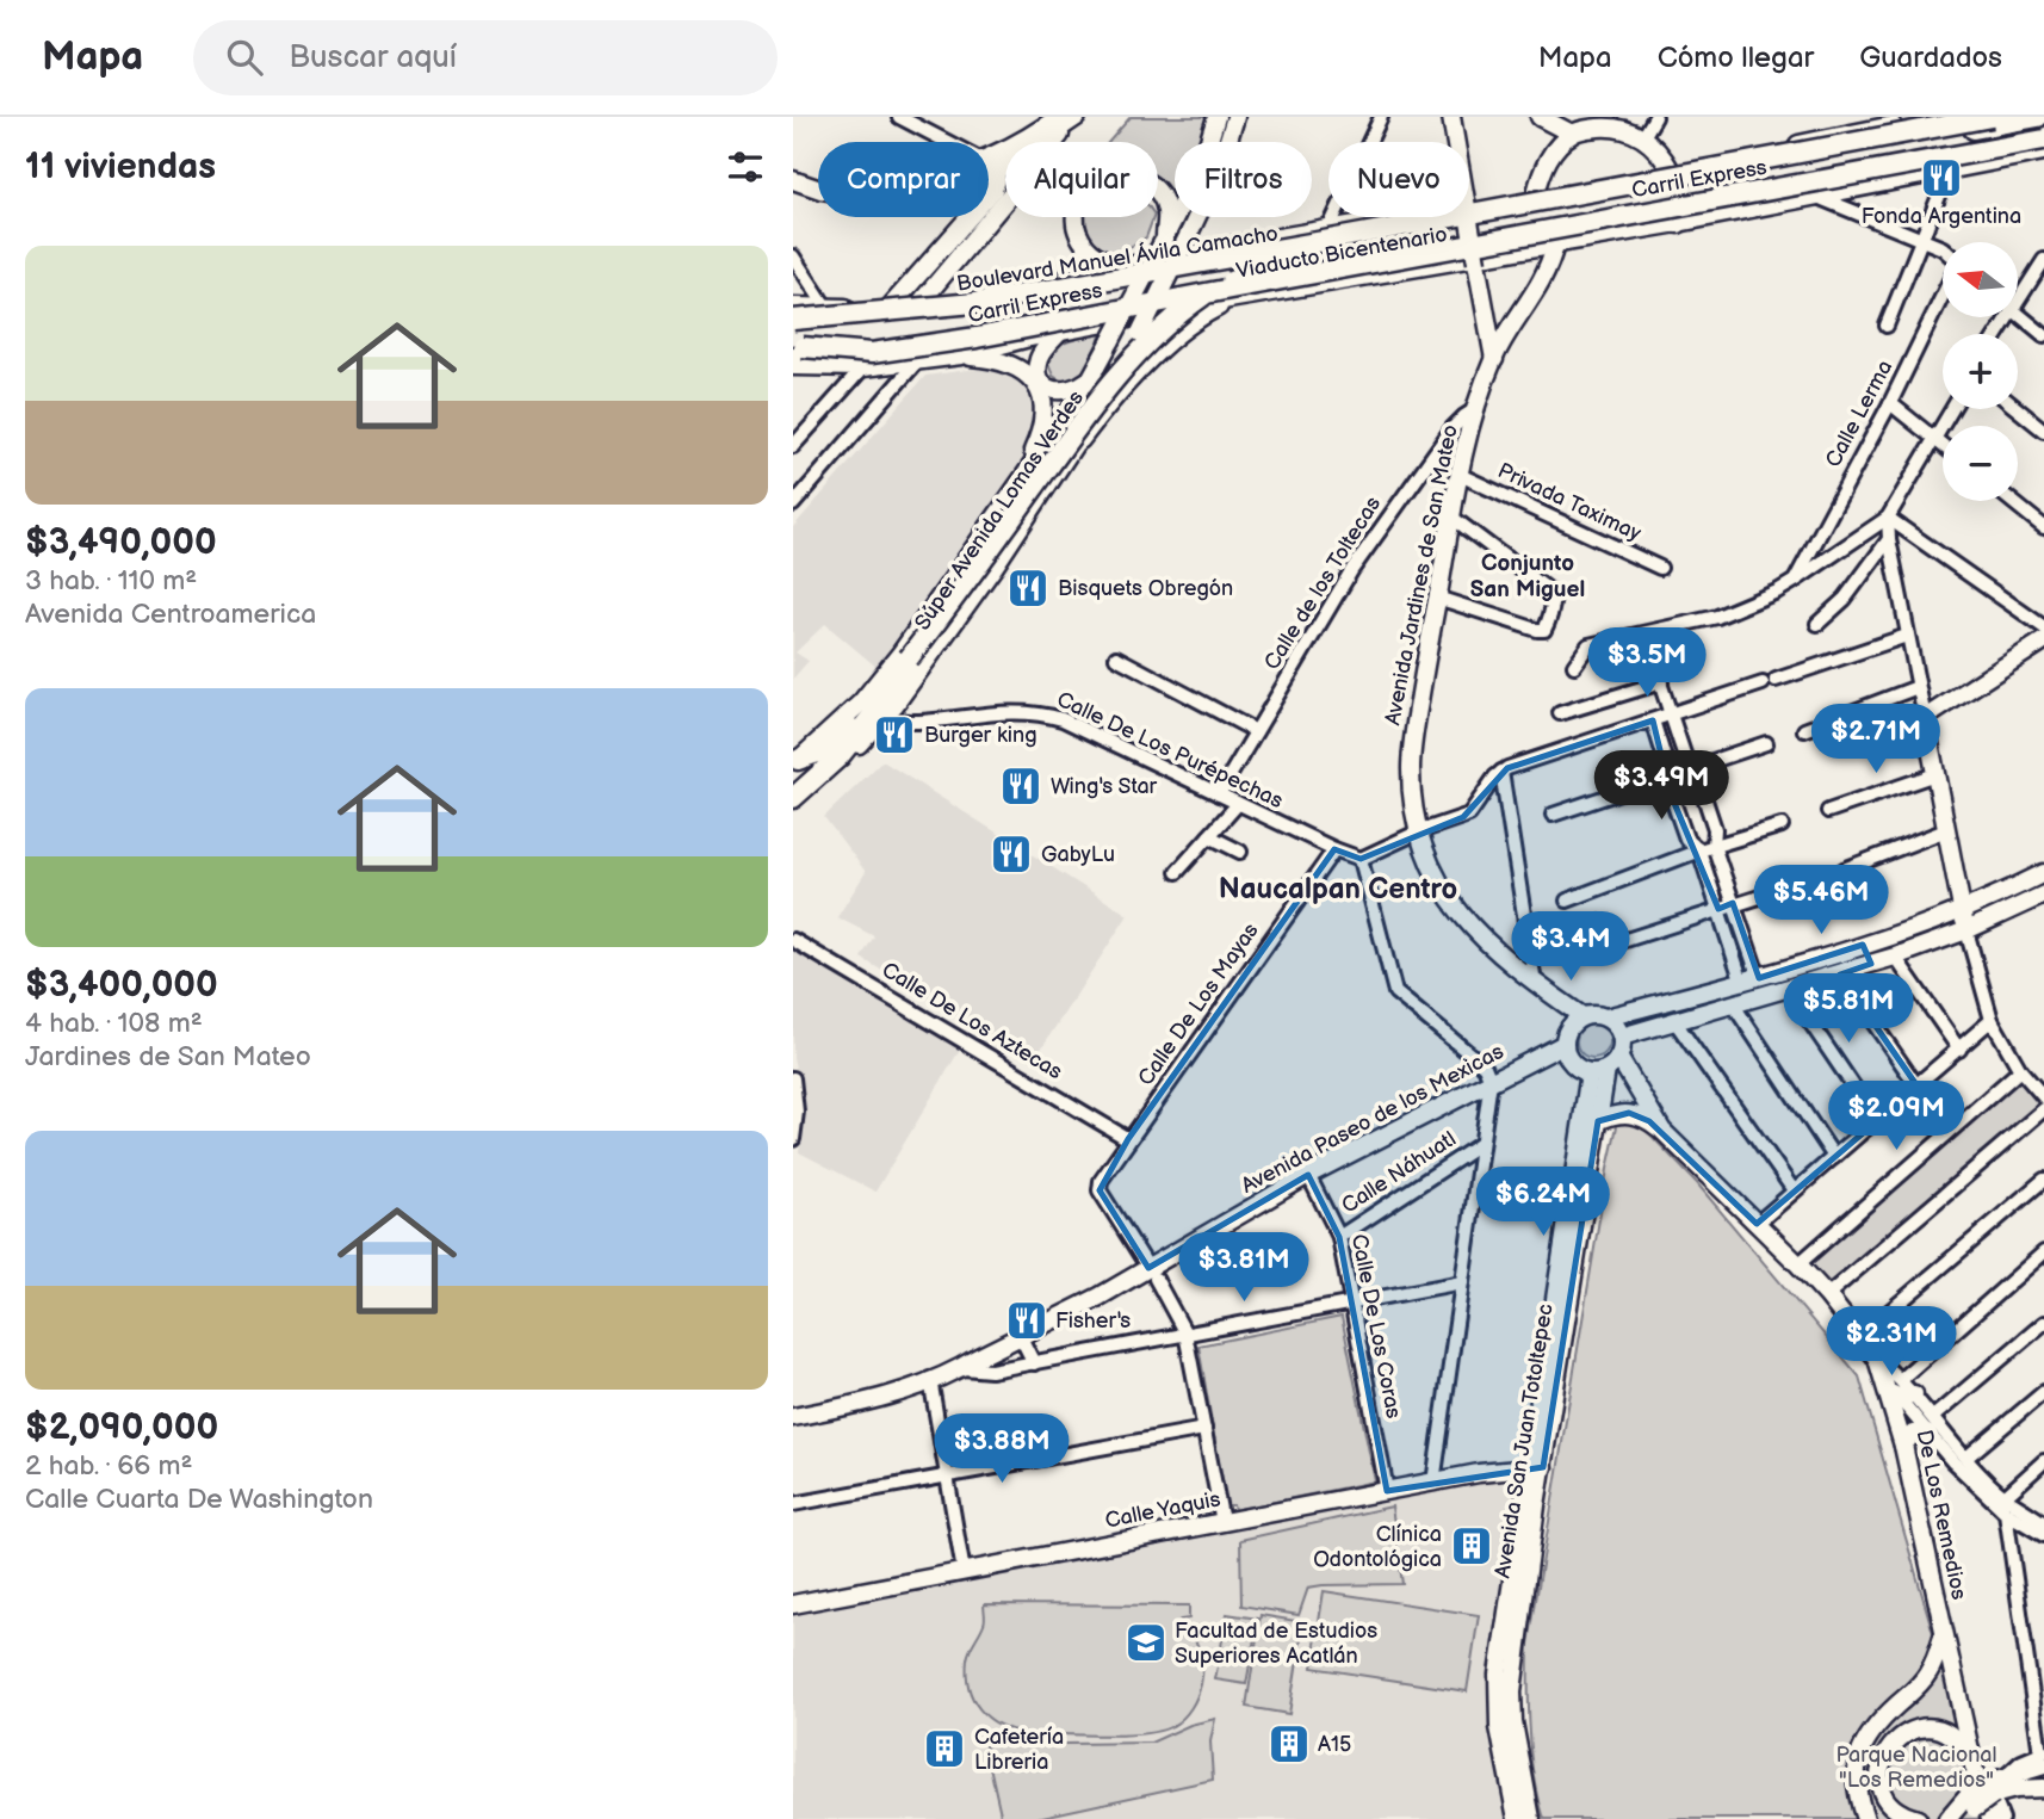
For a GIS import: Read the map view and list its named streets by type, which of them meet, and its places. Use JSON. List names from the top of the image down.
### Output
{
  "streets": {
    "highway": ["Carril Express", "Viaducto Bicentenario", "Boulevard Manuel Ávila Camacho"],
    "main road": [
      "Súper Avenida Lomas Verdes",
      "Avenida Jardines de San Mateo",
      "Avenida Paseo de los Mexicas",
      "Avenida San Juan Totoltepec",
      "Calle Yaquis",
      "De Los Remedios"
    ],
    "street": [
      "Calle Lerma",
      "Privada Taximay",
      "Calle de los Toltecas",
      "Calle De Los Purépechas",
      "Calle De Los Mayas",
      "Calle De Los Aztecas",
      "Calle Náhuatl",
      "Calle De Los Coras"
    ]
  },
  "crossings": [
    ["Carril Express", "Viaducto Bicentenario"],
    ["Viaducto Bicentenario", "Boulevard Manuel Ávila Camacho"],
    ["Privada Taximay", "Avenida Jardines de San Mateo"],
    ["Súper Avenida Lomas Verdes", "Calle De Los Purépechas"],
    ["Avenida Jardines de San Mateo", "Calle de los Toltecas"],
    ["Avenida Jardines de San Mateo", "Avenida Paseo de los Mexicas"],
    ["Avenida Jardines de San Mateo", "Avenida San Juan Totoltepec"],
    ["Avenida Jardines de San Mateo", "De Los Remedios"],
    ["Calle de los Toltecas", "Calle De Los Purépechas"],
    ["Calle De Los Purépechas", "Calle De Los Mayas"],
    ["Calle De Los Mayas", "Calle De Los Aztecas"],
    ["Calle De Los Mayas", "Avenida Paseo de los Mexicas"],
    ["Avenida Paseo de los Mexicas", "Calle De Los Coras"],
    ["Avenida Paseo de los Mexicas", "Avenida San Juan Totoltepec"],
    ["Avenida Paseo de los Mexicas", "De Los Remedios"],
    ["Calle Náhuatl", "Calle De Los Coras"],
    ["Calle De Los Coras", "Calle Yaquis"],
    ["Avenida San Juan Totoltepec", "Calle Yaquis"],
    ["Avenida San Juan Totoltepec", "De Los Remedios"]
  ],
  "districts": ["Conjunto San Miguel", "Naucalpan Centro"],
  "parks": ["Parque Nacional \"Los Remedios\""],
  "places": {
    "restaurant": [
      "Fonda Argentina",
      "Bisquets Obregón",
      "Burger king",
      "Wing's Star",
      "GabyLu",
      "Fisher's"
    ],
    "building": ["Clínica Odontológica", "A15", "Cafetería Libreria"],
    "school or university": ["Facultad de Estudios Superiores Acatlán"]
  },
  "north": "left",
  "page": {
    "header": "Mapa",
    "search": "Buscar aquí",
    "nav": ["Mapa", "Cómo llegar", "Guardados"],
    "heading": "11 viviendas",
    "chip": [
      "Comprar",
      "Alquilar",
      "Filtros",
      "Nuevo"
    ],
    "list": [
      {
        "name": "$3,490,000",
        "note": "3 hab. · 110 m² · Avenida Centroamerica"
      },
      {
        "name": "$3,400,000",
        "note": "4 hab. · 108 m² · Jardines de San Mateo"
      },
      {
        "name": "$2,090,000",
        "note": "2 hab. · 66 m² · Calle Cuarta De Washington"
      }
    ],
    "map_buttons": ["+", "−"],
    "price": [
      "$3.5M",
      "$2.71M",
      "$3.49M",
      "$5.46M",
      "$3.4M",
      "$5.81M",
      "$2.09M",
      "$6.24M",
      "$3.81M",
      "$2.31M",
      "$3.88M"
    ]
  }
}
